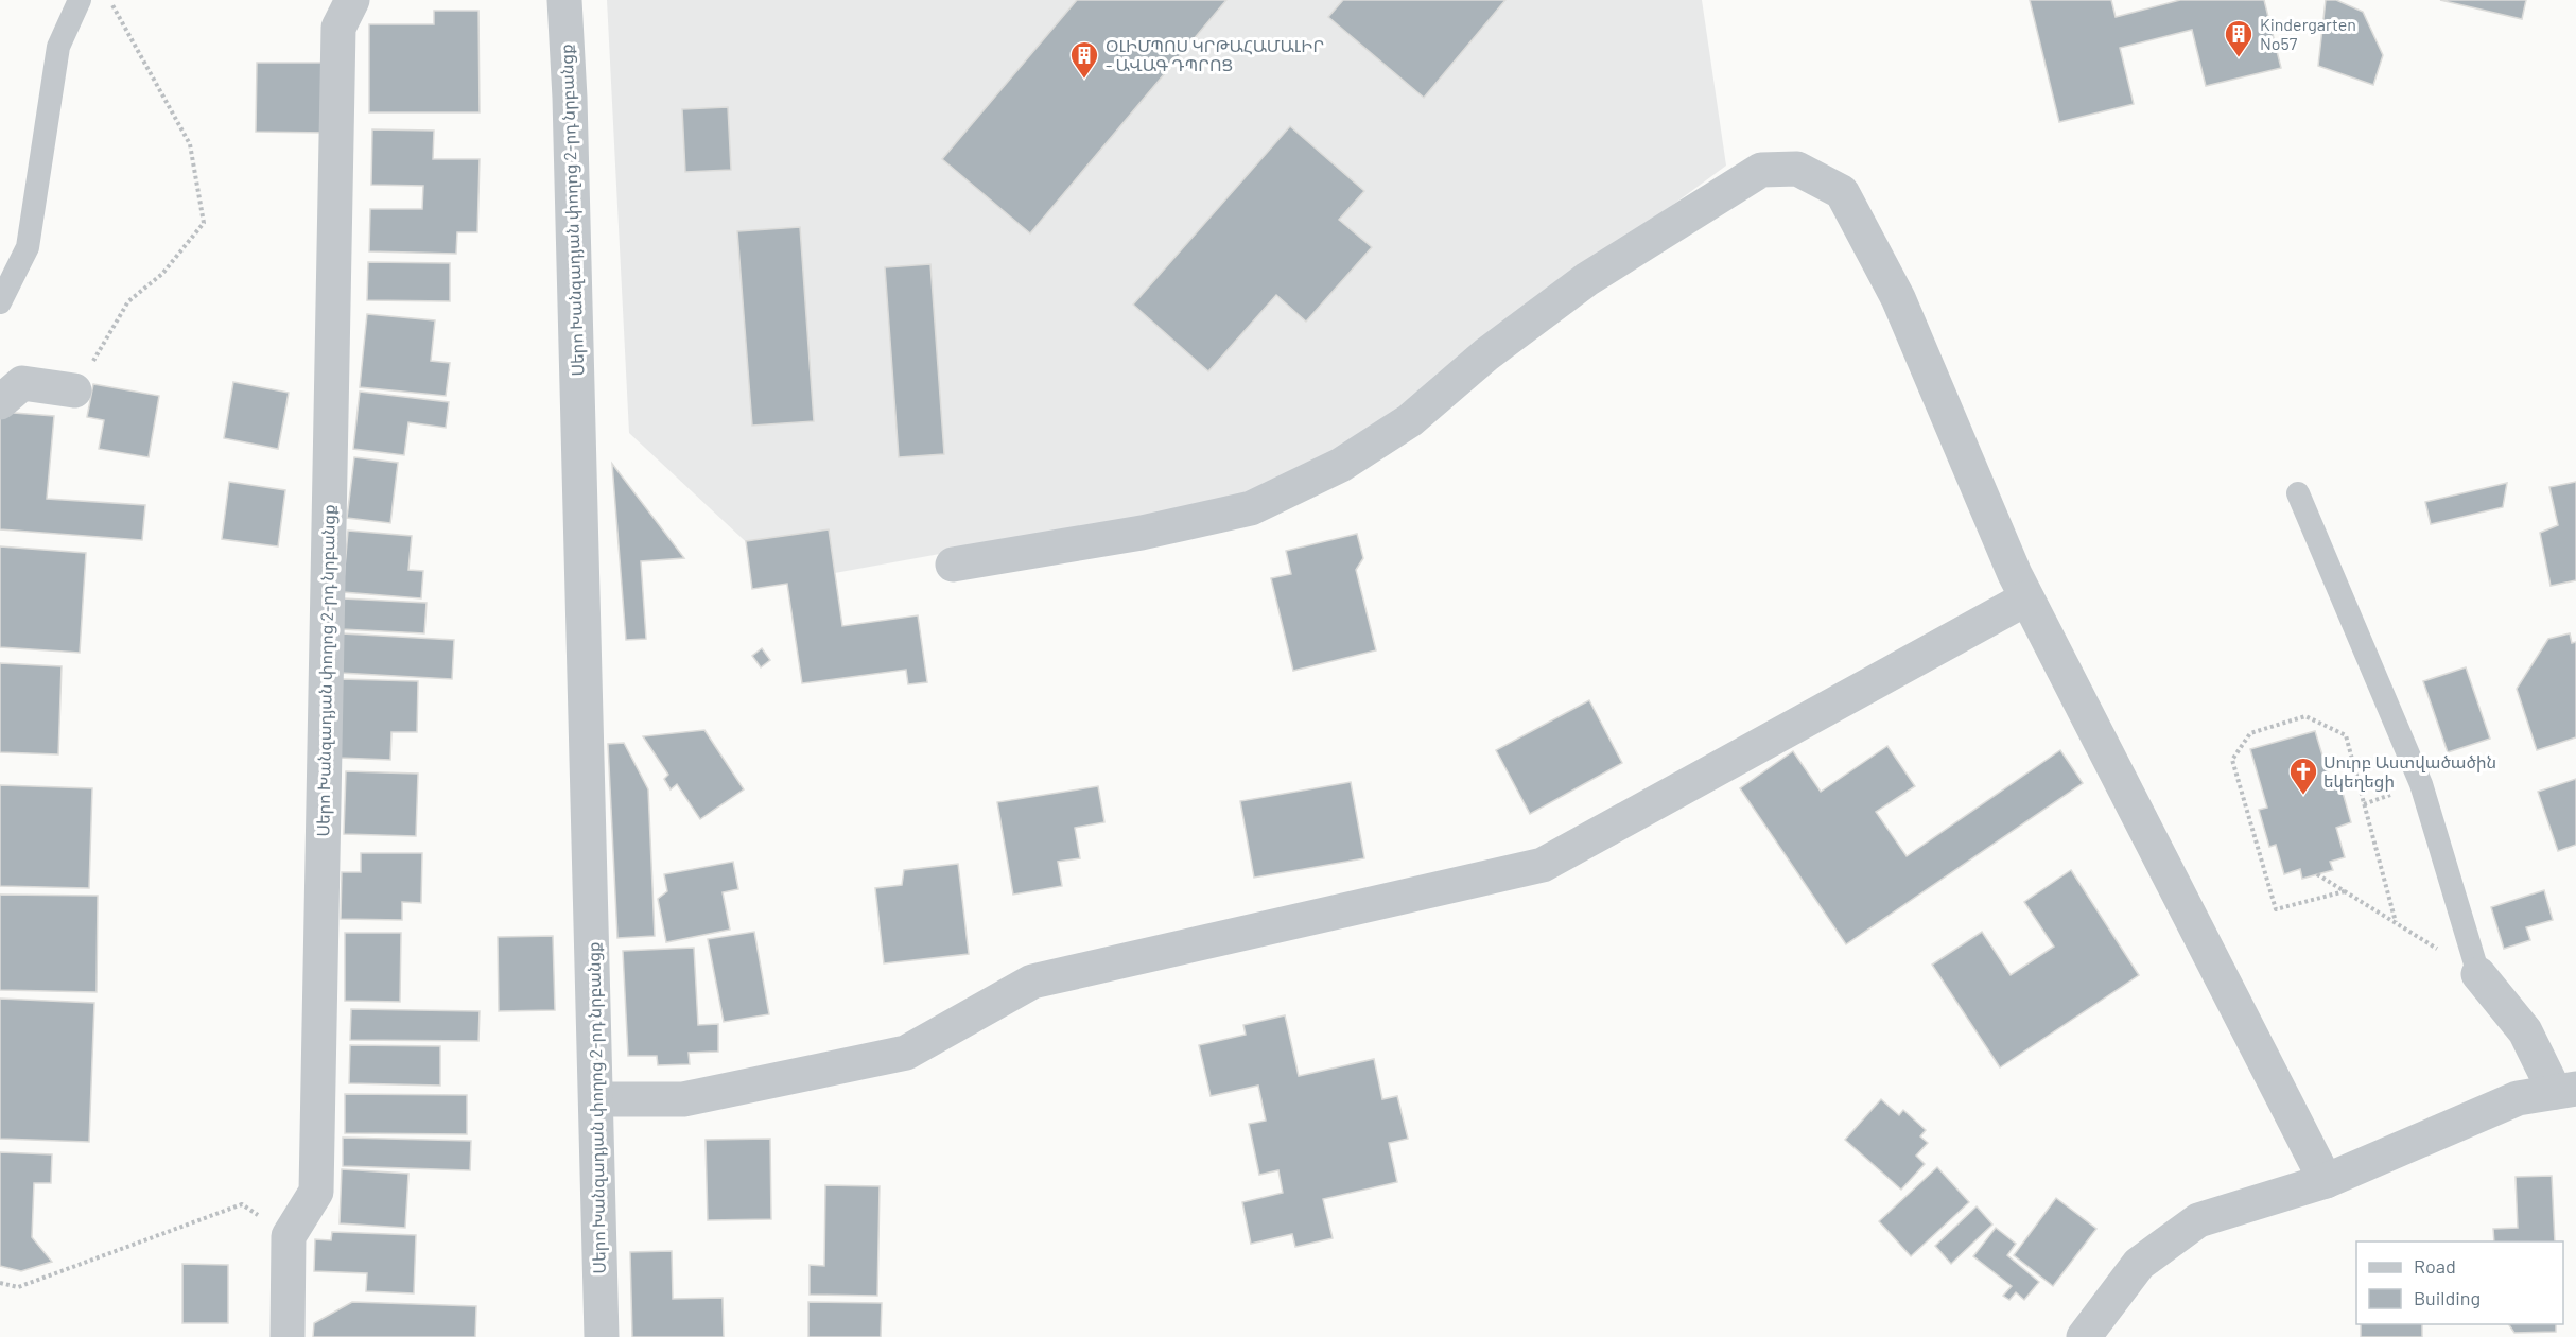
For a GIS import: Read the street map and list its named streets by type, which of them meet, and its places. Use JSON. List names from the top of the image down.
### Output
{
  "streets": {
    "street": ["Սերո Խանզադյան փողոց 2-րդ նրբանցք"]
  },
  "places": {
    "building": ["Kindergarten No57", "ՕԼԻՄՊՈՍ ԿՐԹԱՀԱՄԱԼԻՐ - ԱՎԱԳ ԴՊՐՈՑ"],
    "church": ["Սուրբ Աստվածածին եկեղեցի"]
  },
  "legend": ["Road", "Building"]
}
